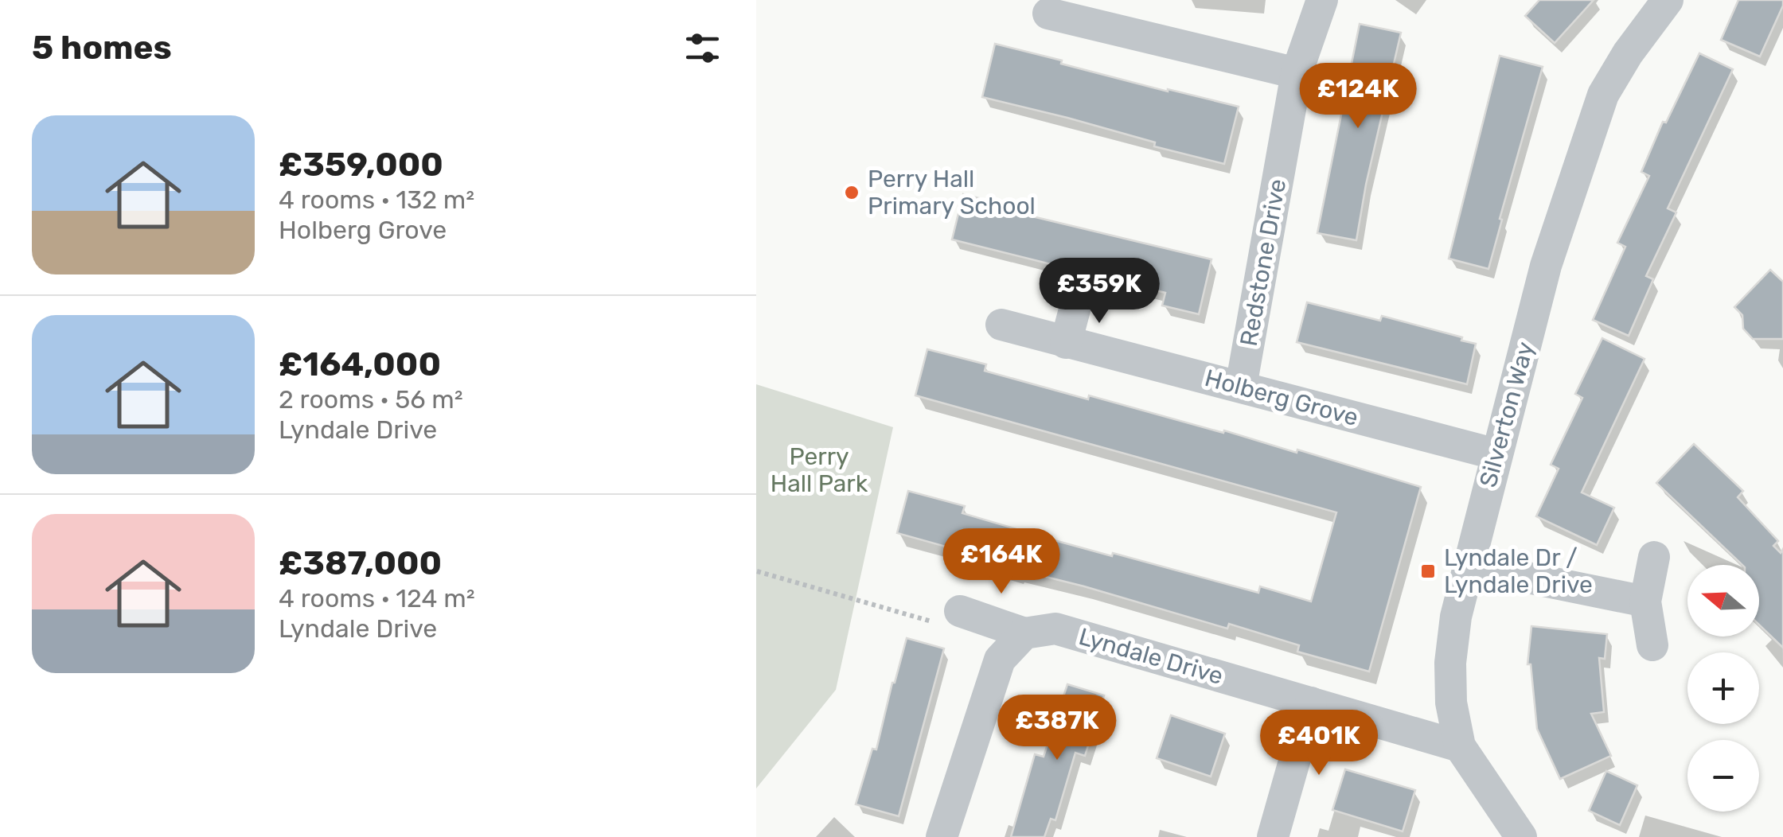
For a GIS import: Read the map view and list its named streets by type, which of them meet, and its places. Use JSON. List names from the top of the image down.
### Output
{
  "streets": {
    "street": [
      "Redstone Drive",
      "Holberg Grove",
      "Silverton Way",
      "Lyndale Drive"
    ]
  },
  "crossings": [
    ["Redstone Drive", "Holberg Grove"],
    ["Holberg Grove", "Silverton Way"],
    ["Silverton Way", "Lyndale Drive"]
  ],
  "parks": ["Perry Hall Park"],
  "places": {
    "other": ["Perry Hall Primary School"],
    "transit": ["Lyndale Dr / Lyndale Drive"]
  },
  "north": "left",
  "page": {
    "heading": "5 homes",
    "price": [
      "£124K",
      "£359K",
      "£164K",
      "£387K",
      "£401K"
    ],
    "list": [
      {
        "name": "£359,000",
        "note": "4 rooms · 132 m² · Holberg Grove"
      },
      {
        "name": "£164,000",
        "note": "2 rooms · 56 m² · Lyndale Drive"
      },
      {
        "name": "£387,000",
        "note": "4 rooms · 124 m² · Lyndale Drive"
      }
    ],
    "map_buttons": ["+", "−"]
  }
}
